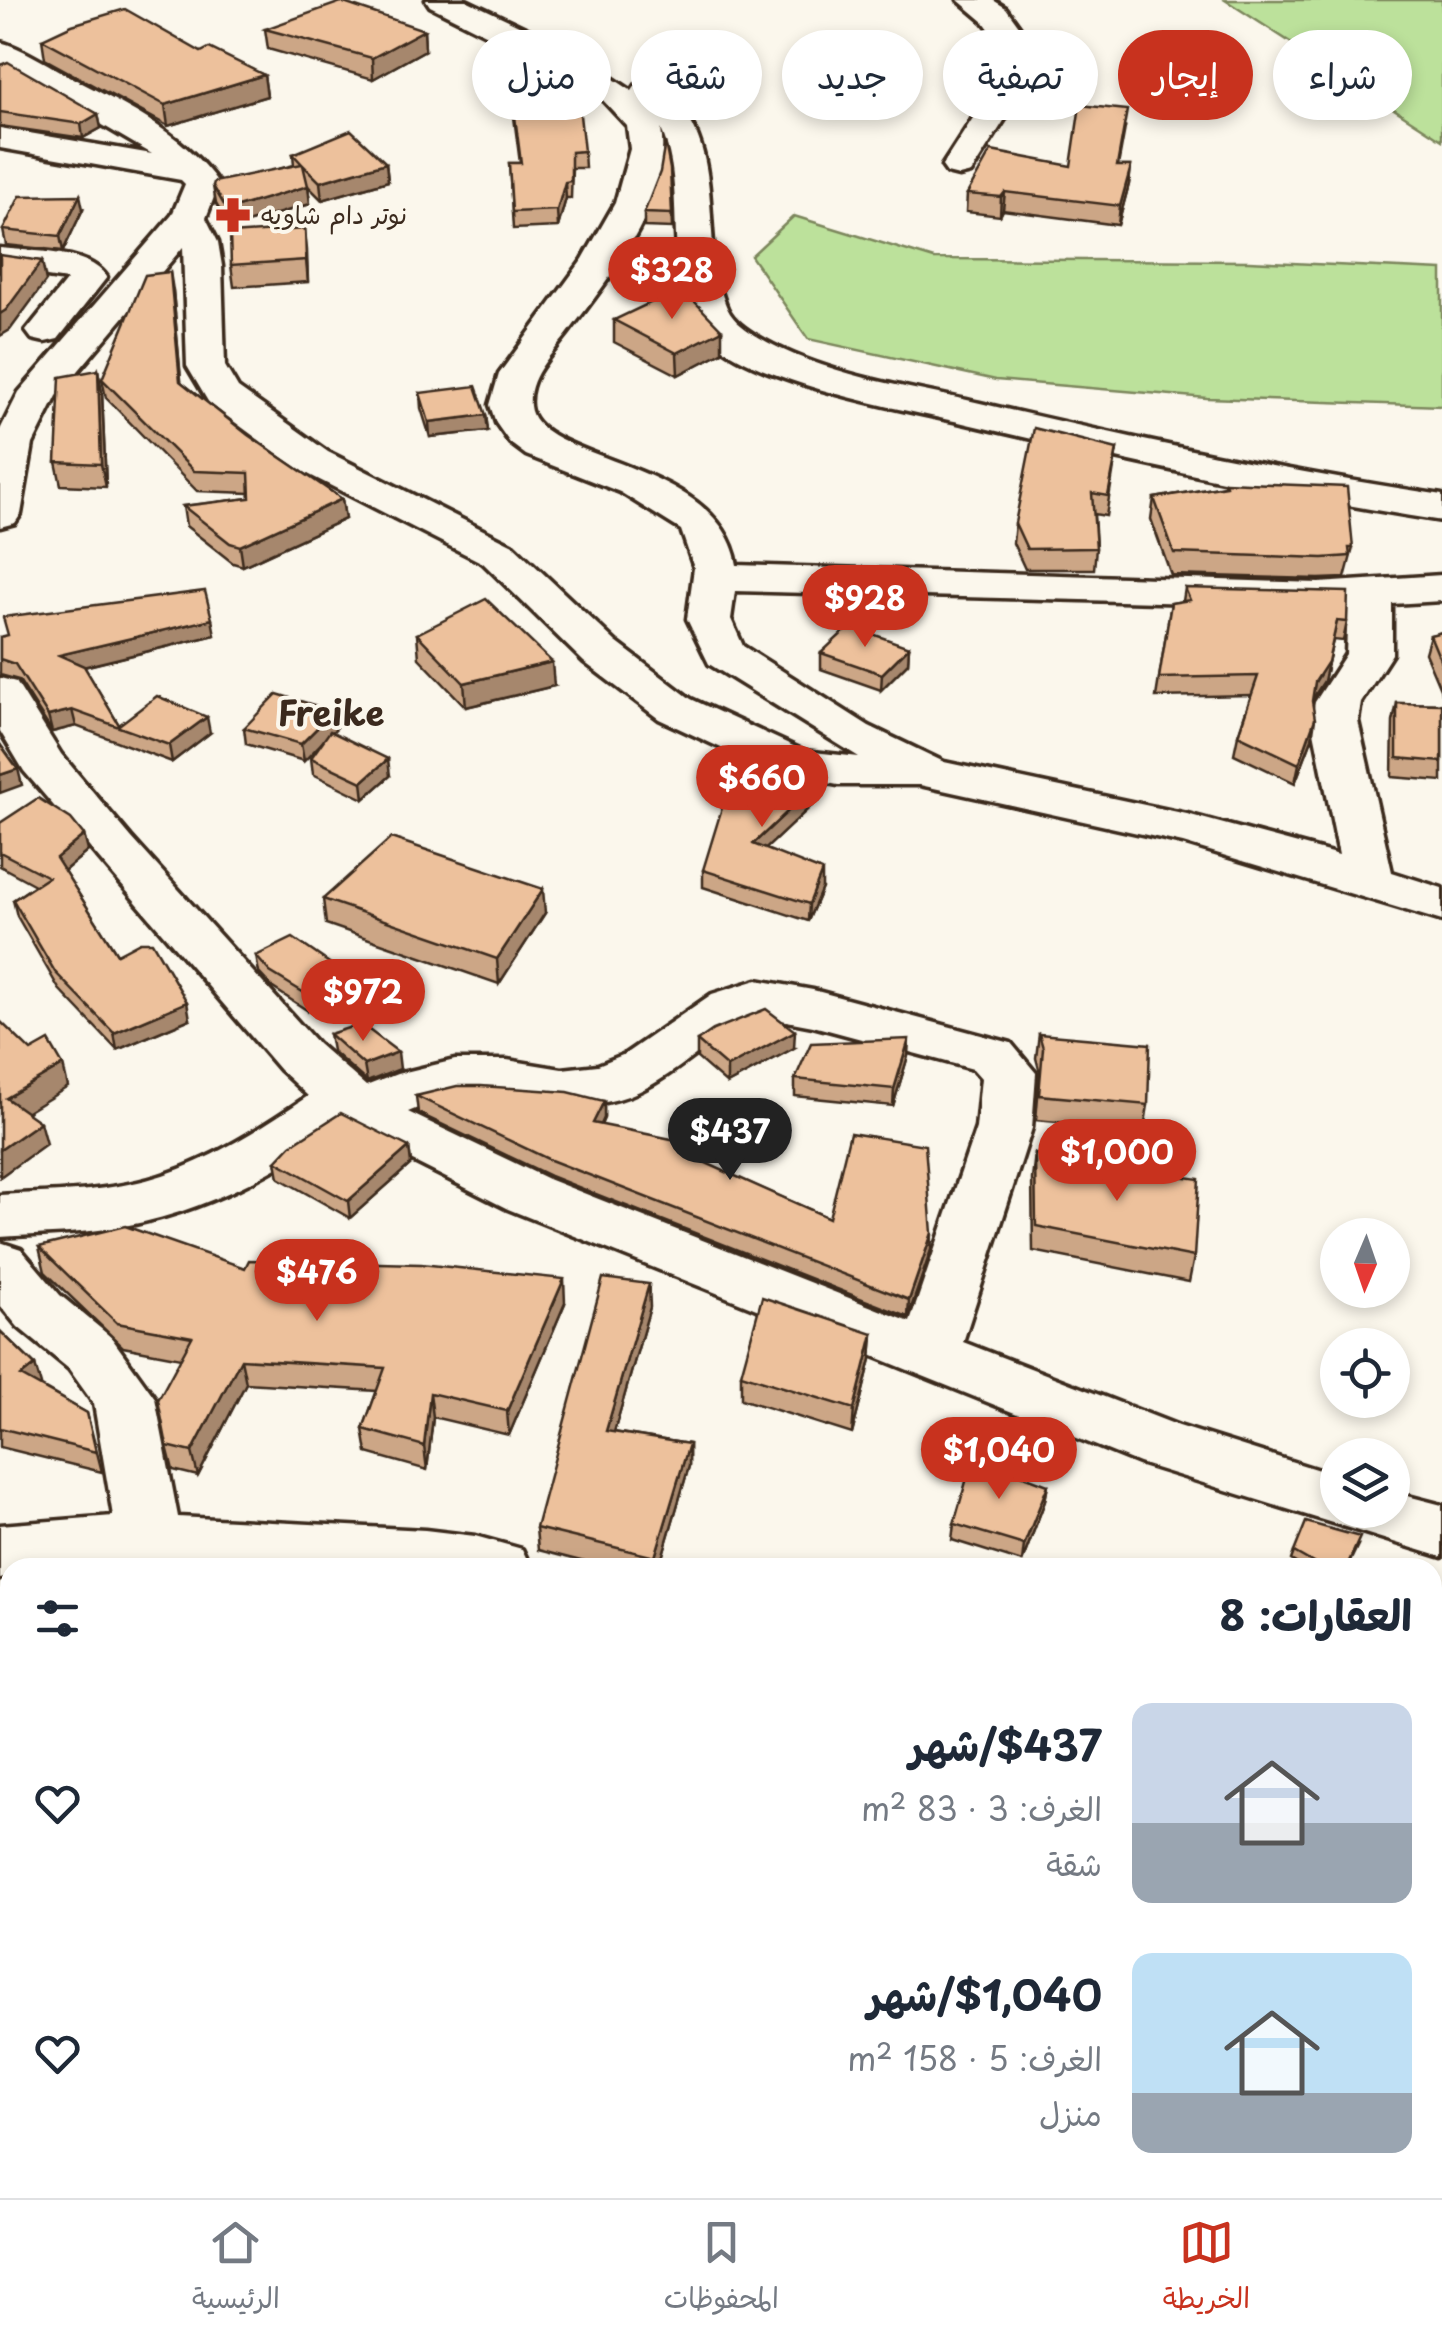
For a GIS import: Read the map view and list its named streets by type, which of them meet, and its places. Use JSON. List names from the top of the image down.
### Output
{
  "districts": ["Freike"],
  "places": {
    "pharmacy": ["نوتر دام شاويه"]
  },
  "north": "bottom",
  "page": {
    "chip": [
      "شراء",
      "إيجار",
      "تصفية",
      "جديد",
      "شقة",
      "منزل"
    ],
    "price": [
      "$328",
      "$928",
      "$660",
      "$972",
      "$437",
      "$1,000",
      "$476",
      "$1,040"
    ],
    "heading": "العقارات: 8",
    "list": [
      {
        "name": "$437/شهر",
        "note": "الغرف: 3 · 83 m² · شقة"
      },
      {
        "name": "$1,040/شهر",
        "note": "الغرف: 5 · 158 m² · منزل"
      }
    ],
    "tabs": ["الخريطة", "المحفوظات", "الرئيسية"]
  }
}
